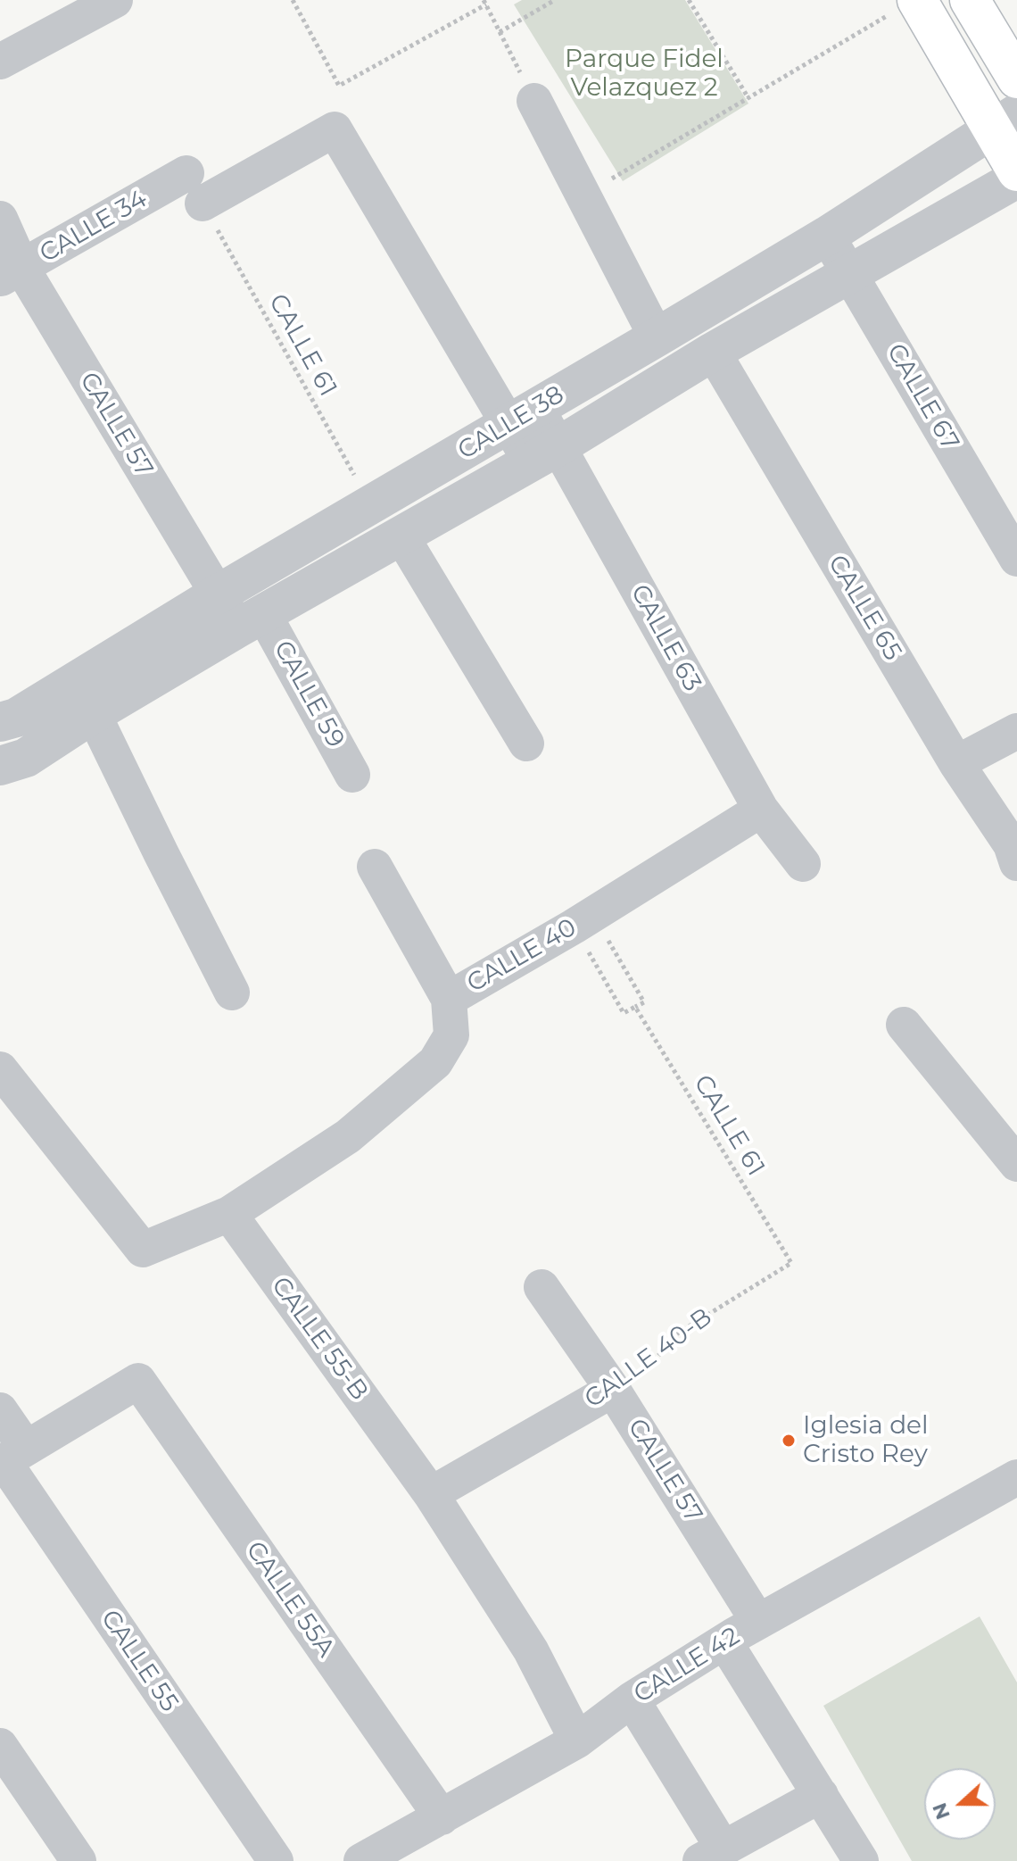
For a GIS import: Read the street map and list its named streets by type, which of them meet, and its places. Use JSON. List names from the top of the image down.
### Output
{
  "streets": {
    "street": [
      "CALLE 34",
      "CALLE 67",
      "CALLE 38",
      "CALLE 57",
      "CALLE 65",
      "CALLE 63",
      "CALLE 59",
      "CALLE 40",
      "CALLE 55-B",
      "CALLE 40-B",
      "CALLE 55A",
      "CALLE 55",
      "CALLE 42"
    ],
    "path": ["CALLE 61"]
  },
  "crossings": [
    ["CALLE 34", "CALLE 61"],
    ["CALLE 34", "CALLE 57"],
    ["CALLE 34", "CALLE 63"],
    ["CALLE 61", "CALLE 38"],
    ["CALLE 61", "CALLE 40"],
    ["CALLE 61", "CALLE 40-B"],
    ["CALLE 67", "CALLE 38"],
    ["CALLE 38", "CALLE 57"],
    ["CALLE 38", "CALLE 65"],
    ["CALLE 38", "CALLE 63"],
    ["CALLE 38", "CALLE 59"],
    ["CALLE 57", "CALLE 59"],
    ["CALLE 57", "CALLE 40-B"],
    ["CALLE 57", "CALLE 42"],
    ["CALLE 63", "CALLE 40"],
    ["CALLE 40", "CALLE 55-B"],
    ["CALLE 55-B", "CALLE 40-B"],
    ["CALLE 55-B", "CALLE 42"],
    ["CALLE 55A", "CALLE 55"],
    ["CALLE 55A", "CALLE 42"]
  ],
  "parks": ["Parque Fidel Velazquez 2"],
  "places": ["Iglesia del Cristo Rey"],
  "north": "left"
}
